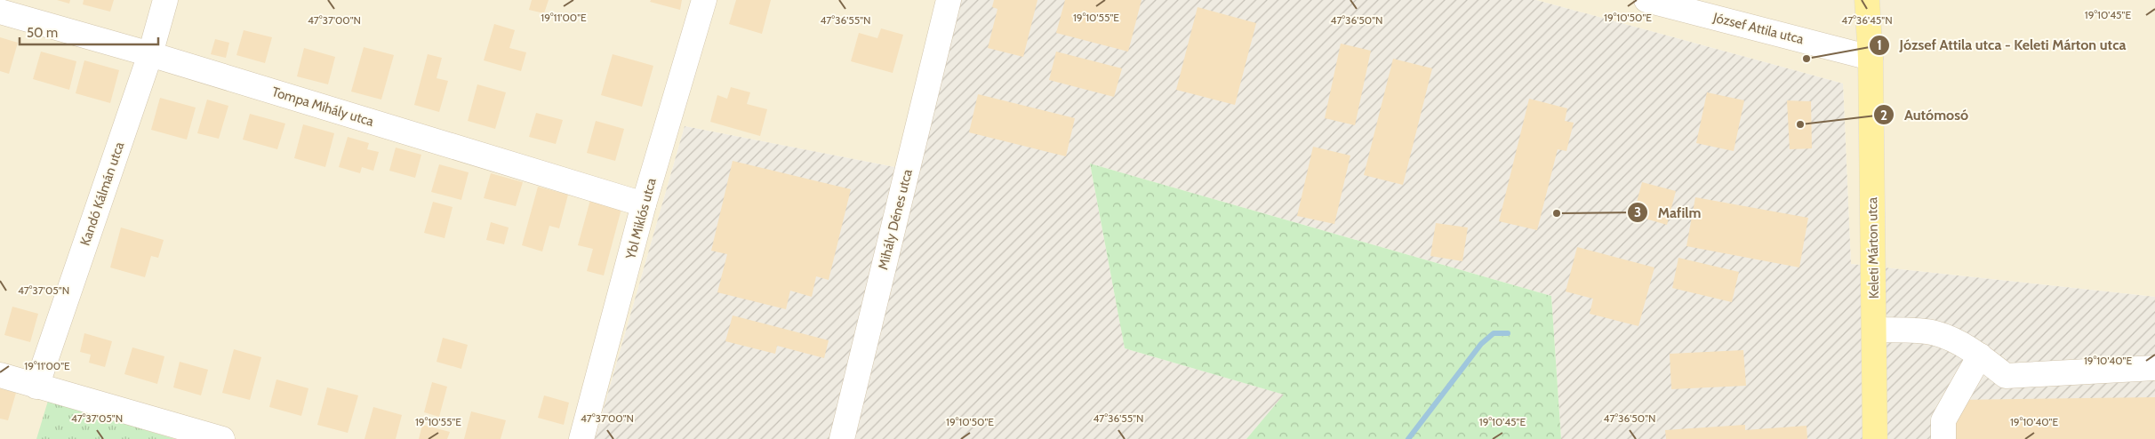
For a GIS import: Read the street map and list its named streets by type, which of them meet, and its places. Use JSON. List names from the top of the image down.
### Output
{
  "streets": {
    "main road": ["Keleti Márton utca"],
    "street": [
      "József Attila utca",
      "Tompa Mihály utca",
      "Kandó Kálmán utca",
      "Ybl Miklós utca",
      "Mihály Dénes utca"
    ]
  },
  "crossings": [
    ["József Attila utca", "Keleti Márton utca"],
    ["Tompa Mihály utca", "Kandó Kálmán utca"],
    ["Tompa Mihály utca", "Ybl Miklós utca"]
  ],
  "places": ["József Attila utca - Keleti Márton utca", "Autómosó", "Mafilm"],
  "scale_bar": "50 m",
  "coordinates": [
    "19°10'45\"E",
    "19°11'00\"E",
    "19°10'55\"E",
    "19°10'50\"E",
    "47°37'00\"N",
    "47°36'55\"N",
    "47°36'50\"N",
    "47°36'45\"N",
    "47°37'05\"N",
    "19°10'40\"E"
  ]
}
